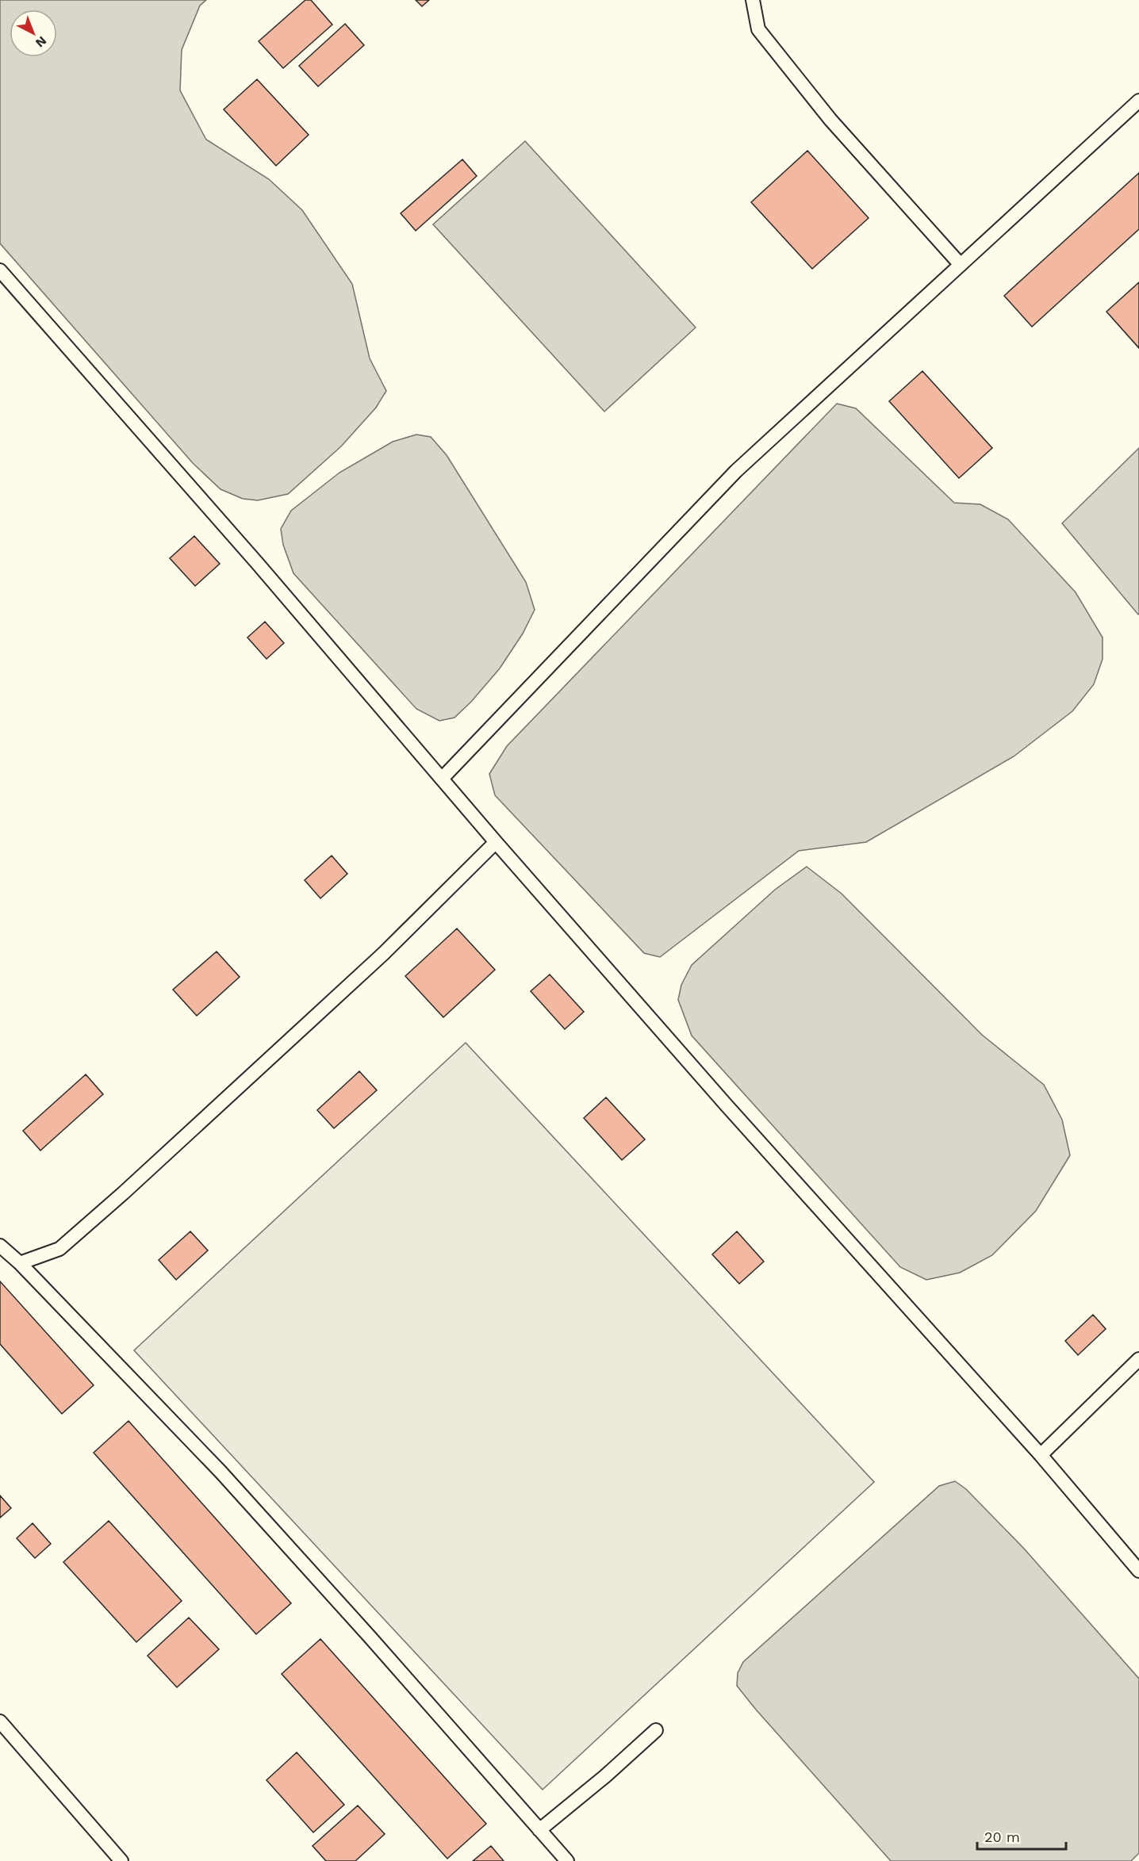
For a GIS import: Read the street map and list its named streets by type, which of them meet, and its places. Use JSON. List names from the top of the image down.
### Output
{
  "scale_bar": "20 m",
  "north": "bottom right"
}
